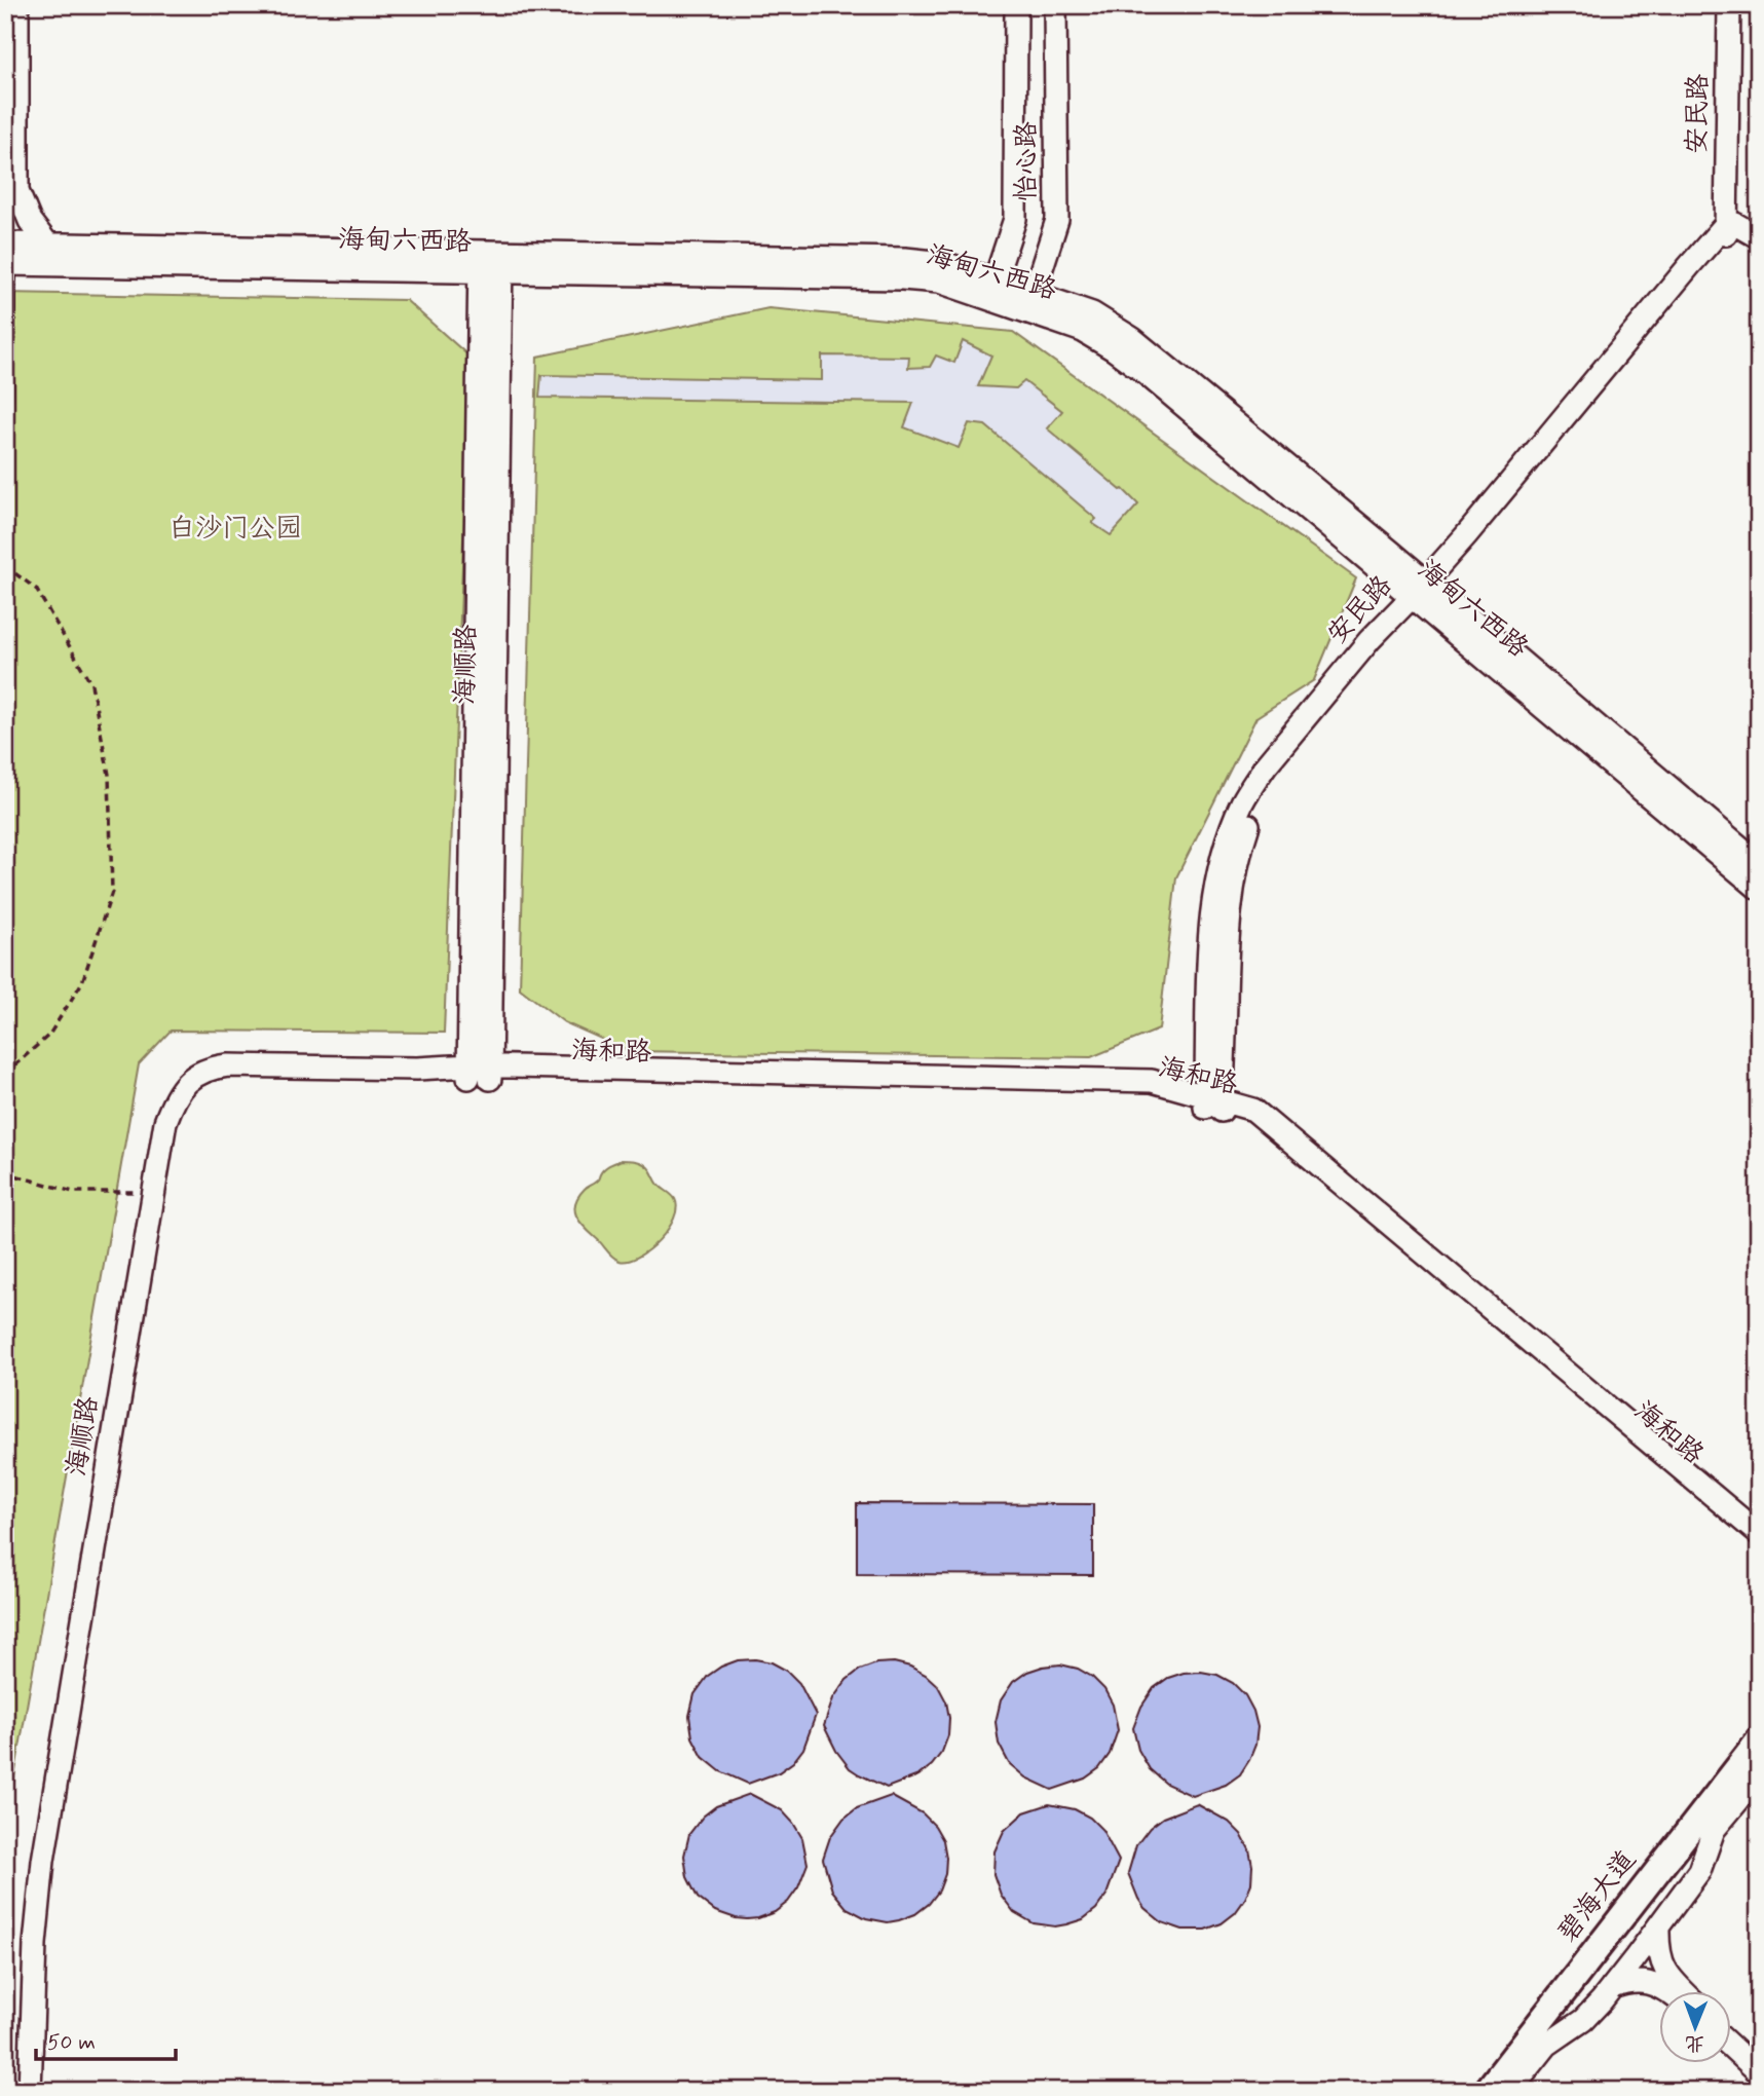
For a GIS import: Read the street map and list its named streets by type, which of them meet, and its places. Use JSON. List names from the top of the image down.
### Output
{
  "streets": {
    "main road": ["碧海大道"],
    "street": [
      "安民路",
      "怡心路",
      "海甸六西路",
      "海顺路",
      "海和路"
    ]
  },
  "crossings": [
    ["安民路", "海甸六西路"],
    ["安民路", "海和路"],
    ["怡心路", "海甸六西路"],
    ["海甸六西路", "海顺路"],
    ["海顺路", "海和路"]
  ],
  "parks": ["白沙门公园"],
  "scale_bar": "50 m",
  "north": "bottom"
}
